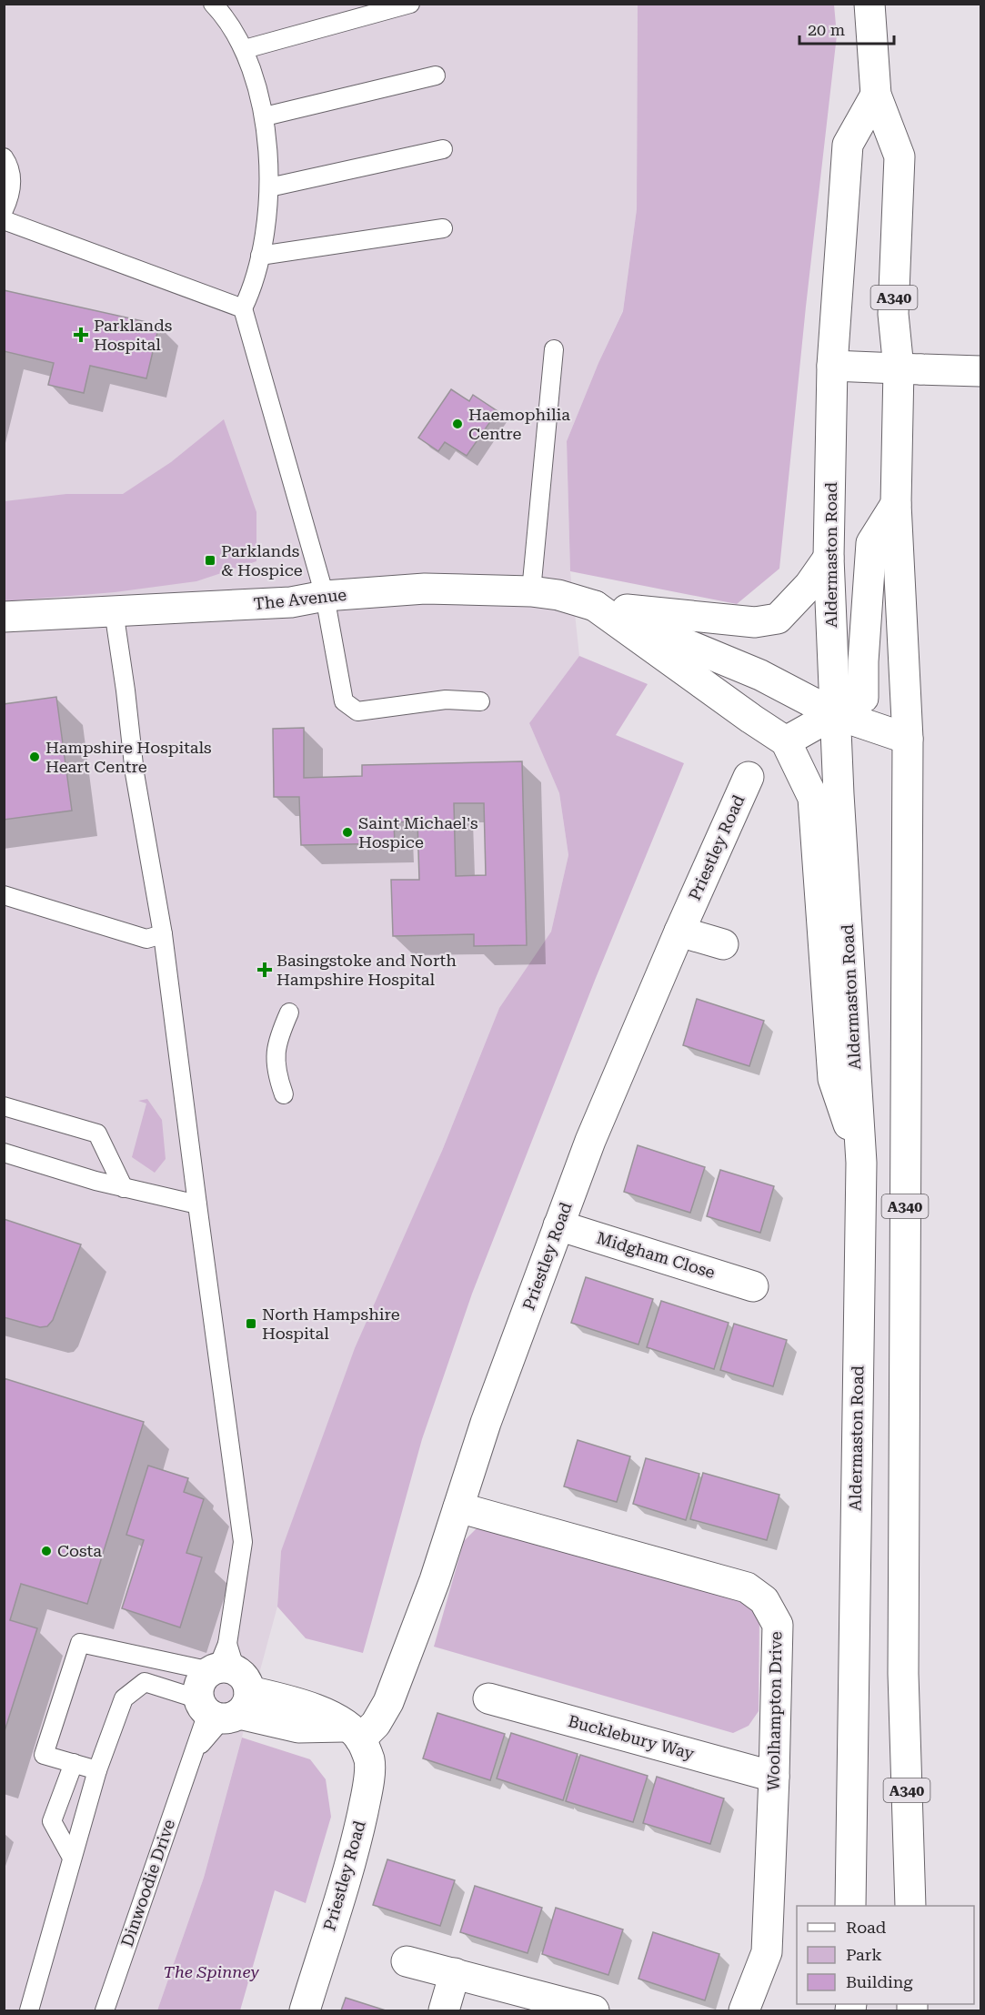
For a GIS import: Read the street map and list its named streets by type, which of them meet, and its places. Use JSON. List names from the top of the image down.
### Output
{
  "streets": {
    "main road": [
      "A340",
      "Aldermaston Road",
      "The Avenue",
      "Priestley Road",
      "Midgham Close",
      "Woolhampton Drive",
      "Bucklebury Way"
    ],
    "lane": ["Dinwoodie Drive"]
  },
  "crossings": [
    ["A340", "Aldermaston Road"],
    ["Priestley Road", "Midgham Close"],
    ["Priestley Road", "Woolhampton Drive"],
    ["Woolhampton Drive", "Bucklebury Way"]
  ],
  "parks": ["The Spinney"],
  "places": {
    "health": ["Parklands Hospital", "Basingstoke and North Hampshire Hospital"],
    "other": [
      "Haemophilia Centre",
      "Hampshire Hospitals Heart Centre",
      "Saint Michael's Hospice",
      "Costa"
    ],
    "transit": ["Parklands & Hospice", "North Hampshire Hospital"]
  },
  "legend": ["Road", "Park", "Building"],
  "scale_bar": "20 m"
}
